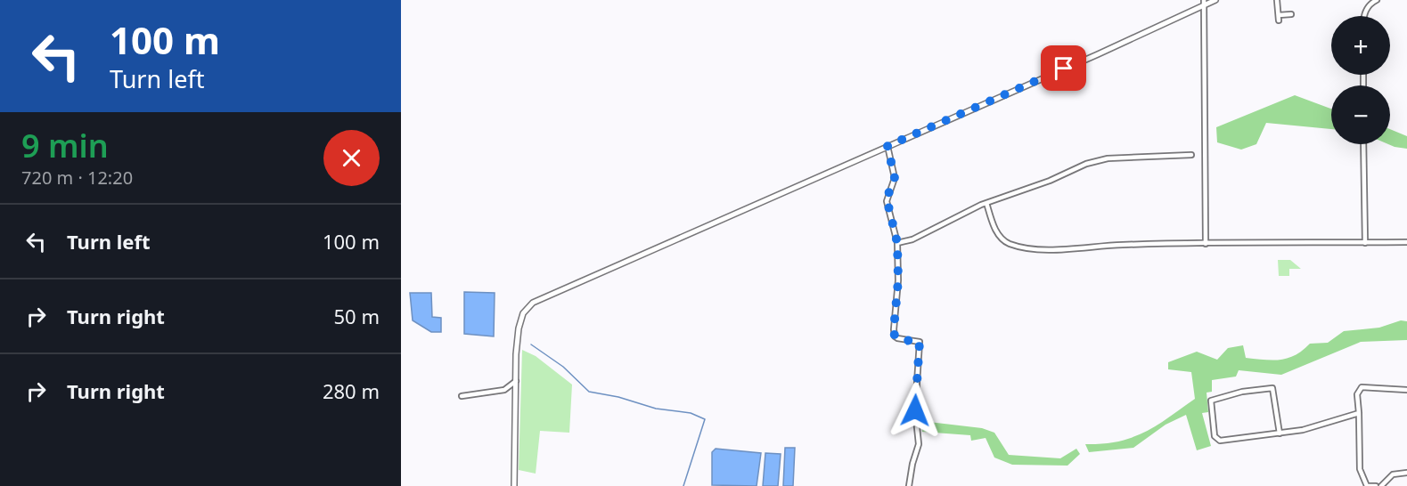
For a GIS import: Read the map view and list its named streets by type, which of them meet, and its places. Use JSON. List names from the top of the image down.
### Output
{
  "page": {
    "turn": ["100 m", "Turn left"],
    "map_buttons": ["+", "−"],
    "heading": ["9 min", "720 m · 12:20"],
    "list": [
      {
        "name": "Turn left",
        "value": "100 m"
      },
      {
        "name": "Turn right",
        "value": "50 m"
      },
      {
        "name": "Turn right",
        "value": "280 m"
      }
    ]
  }
}
